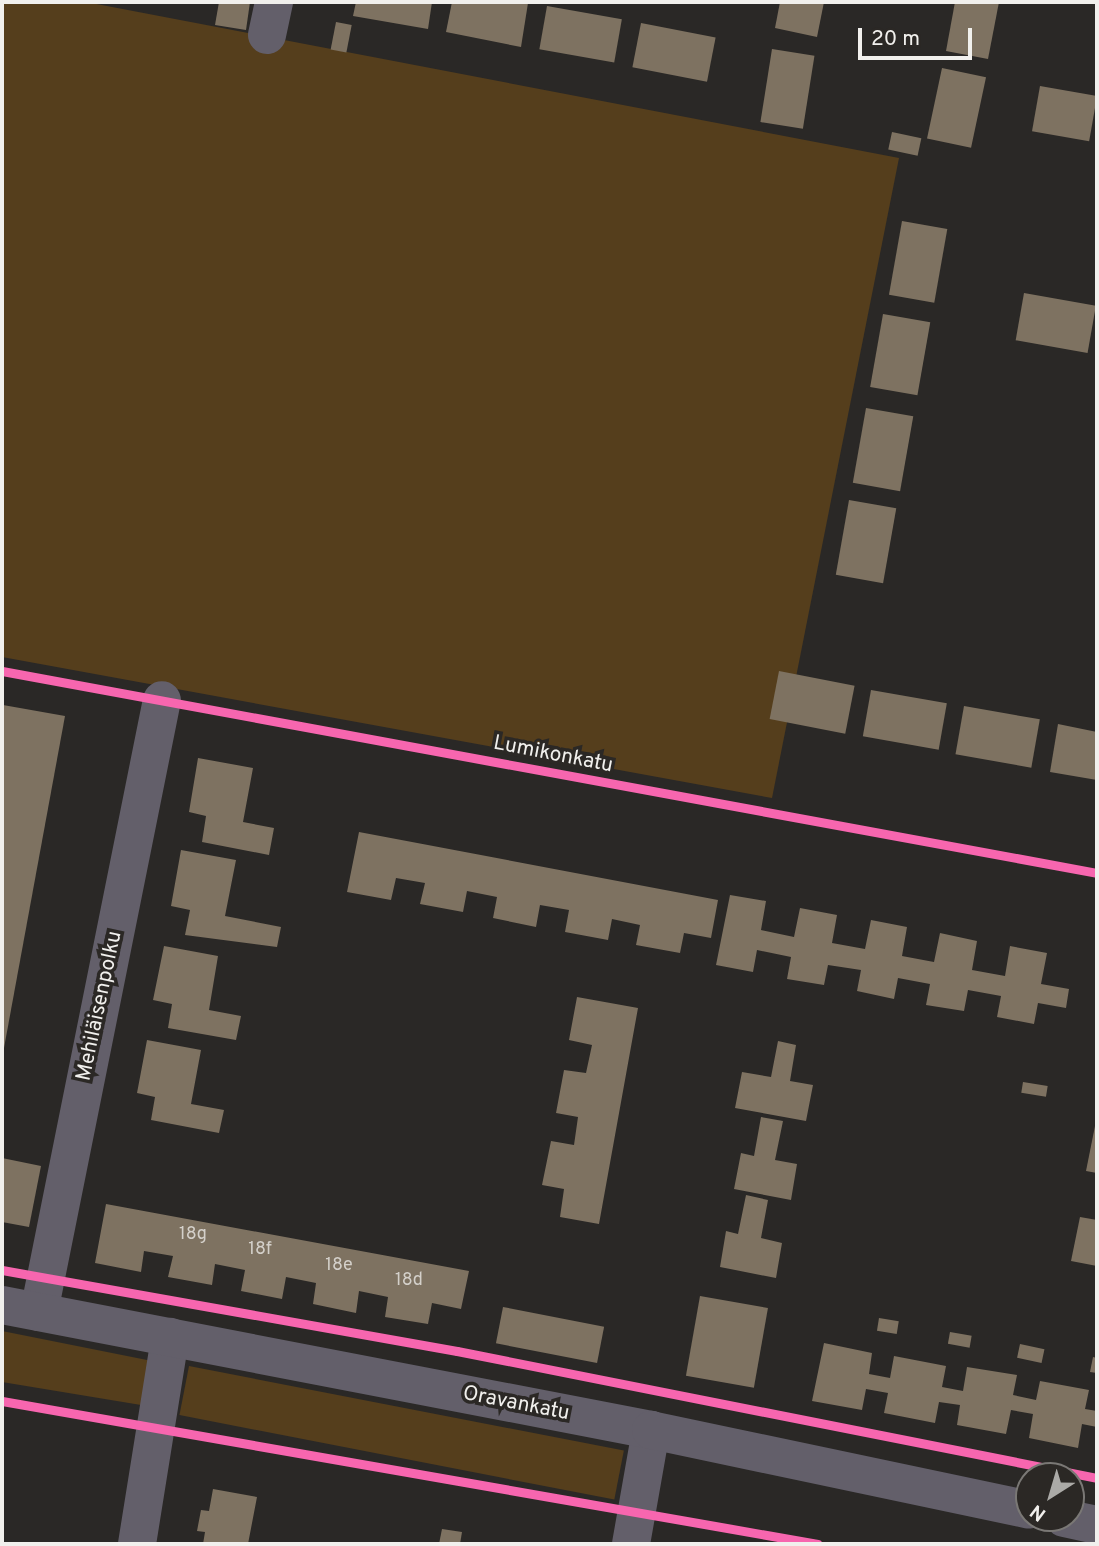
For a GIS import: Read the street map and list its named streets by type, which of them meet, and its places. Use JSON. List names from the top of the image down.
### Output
{
  "streets": {
    "street": ["Mehiläisenpolku", "Oravankatu"],
    "cycle path": ["Lumikonkatu"]
  },
  "crossings": [
    ["Mehiläisenpolku", "Oravankatu"]
  ],
  "house_numbers": [
    "18g",
    "18f",
    "18e",
    "18d"
  ],
  "scale_bar": "20 m",
  "north": "bottom left"
}
